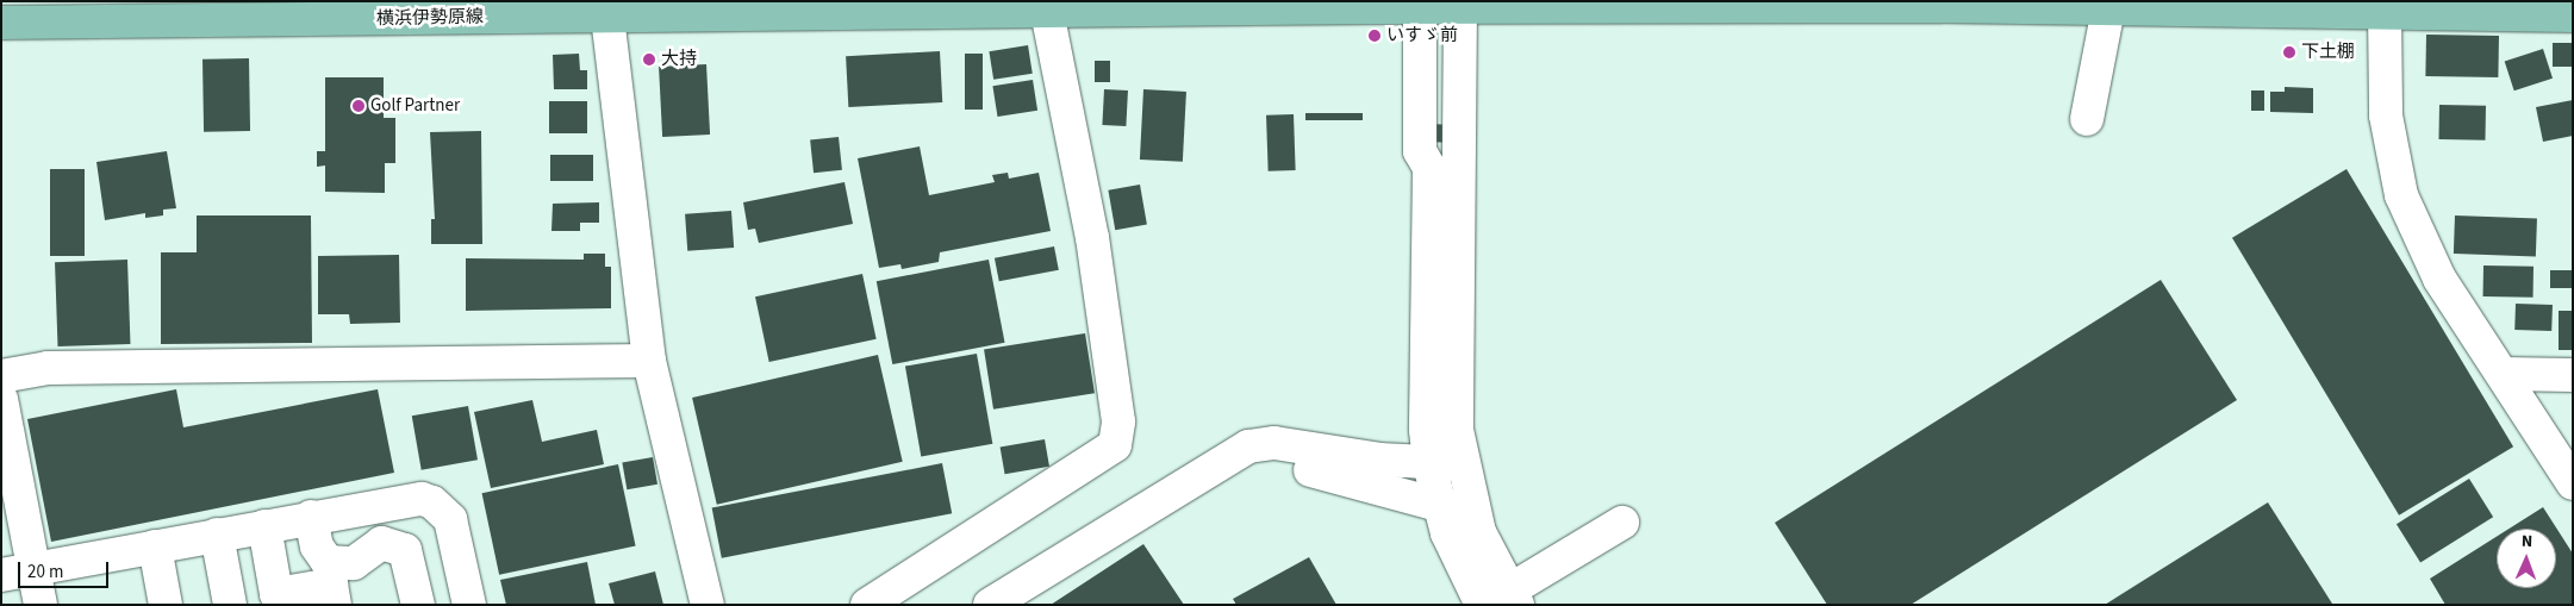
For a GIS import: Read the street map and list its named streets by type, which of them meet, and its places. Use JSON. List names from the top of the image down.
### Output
{
  "streets": {
    "main road": ["横浜伊勢原線"]
  },
  "places": [
    "いすゞ前",
    "下土棚",
    "大持",
    "Golf Partner"
  ],
  "scale_bar": "20 m",
  "north": "top"
}
